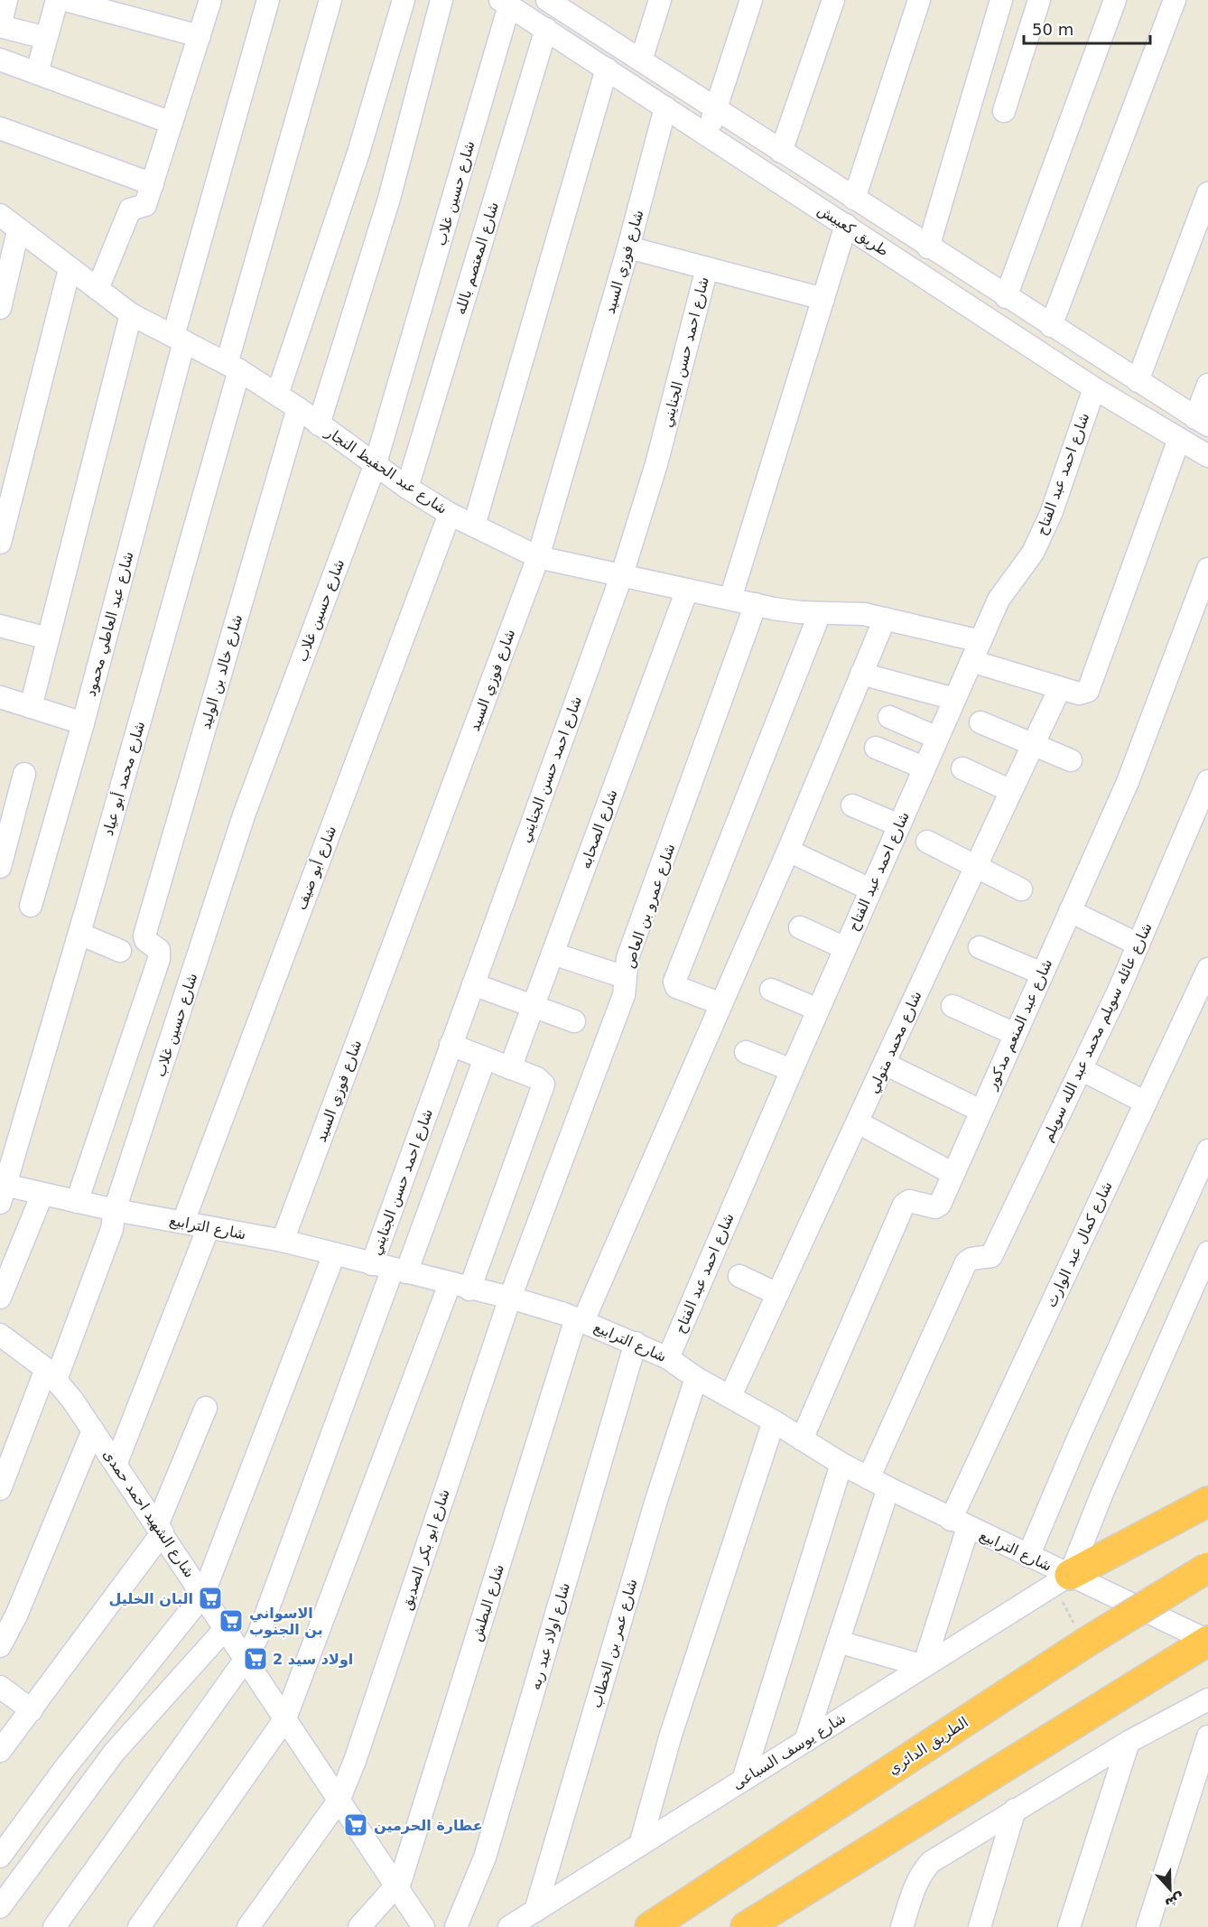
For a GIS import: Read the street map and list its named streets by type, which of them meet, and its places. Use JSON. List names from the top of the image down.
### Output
{
  "streets": {
    "highway": ["الطريق الدائري"],
    "street": [
      "شارع حسين غلاب",
      "طريق كعبيش",
      "شارع المعتصم بالله",
      "شارع فوزي السيد",
      "شارع احمد حسن الجنايني",
      "شارع عبد الحفيظ النجار",
      "شارع احمد عبد الفتاح",
      "شارع عبد العاطي محمود",
      "شارع خالد بن الوليد",
      "شارع محمد أبو عياد",
      "شارع الصحابه",
      "شارع أبو ضيف",
      "شارع عمرو بن العاص",
      "شارع عبد المنعم مدكور",
      "شارع عائله سويلم محمد عبد الله سويلم",
      "شارع محمد متولي",
      "شارع الترابيع",
      "شارع كمال عبد الوارث",
      "شارع الشهيد احمد حمدى",
      "شارع ابو بكر الصديق",
      "شارع البطش",
      "شارع اولاد عبد ربه",
      "شارع عمر بن الخطاب",
      "شارع يوسف السباعى"
    ]
  },
  "crossings": [
    ["شارع حسين غلاب", "طريق كعبيش"],
    ["شارع حسين غلاب", "شارع عبد الحفيظ النجار"],
    ["شارع حسين غلاب", "شارع الترابيع"],
    ["شارع حسين غلاب", "شارع الشهيد احمد حمدى"],
    ["طريق كعبيش", "شارع المعتصم بالله"],
    ["طريق كعبيش", "شارع فوزي السيد"],
    ["طريق كعبيش", "شارع احمد عبد الفتاح"],
    ["شارع المعتصم بالله", "شارع عبد الحفيظ النجار"],
    ["شارع فوزي السيد", "شارع عبد الحفيظ النجار"],
    ["شارع فوزي السيد", "شارع الترابيع"],
    ["شارع احمد حسن الجنايني", "شارع عبد الحفيظ النجار"],
    ["شارع احمد حسن الجنايني", "شارع الترابيع"],
    ["شارع عبد الحفيظ النجار", "شارع احمد عبد الفتاح"],
    ["شارع عبد الحفيظ النجار", "شارع عبد العاطي محمود"],
    ["شارع عبد الحفيظ النجار", "شارع خالد بن الوليد"],
    ["شارع عبد الحفيظ النجار", "شارع محمد أبو عياد"],
    ["شارع عبد الحفيظ النجار", "شارع الصحابه"],
    ["شارع عبد الحفيظ النجار", "شارع أبو ضيف"],
    ["شارع عبد الحفيظ النجار", "شارع عمرو بن العاص"],
    ["شارع عبد الحفيظ النجار", "شارع البطش"],
    ["شارع احمد عبد الفتاح", "شارع الترابيع"],
    ["شارع خالد بن الوليد", "شارع الترابيع"],
    ["شارع محمد أبو عياد", "شارع الترابيع"],
    ["شارع أبو ضيف", "شارع الترابيع"],
    ["شارع عمرو بن العاص", "شارع الترابيع"],
    ["شارع عمرو بن العاص", "شارع ابو بكر الصديق"],
    ["شارع عبد المنعم مدكور", "شارع الترابيع"],
    ["شارع عائله سويلم محمد عبد الله سويلم", "شارع الترابيع"],
    ["شارع محمد متولي", "شارع الترابيع"],
    ["شارع الترابيع", "شارع كمال عبد الوارث"],
    ["شارع الترابيع", "شارع ابو بكر الصديق"],
    ["شارع الترابيع", "شارع البطش"],
    ["شارع الترابيع", "شارع اولاد عبد ربه"],
    ["شارع الترابيع", "شارع عمر بن الخطاب"],
    ["شارع الترابيع", "شارع يوسف السباعى"],
    ["شارع كمال عبد الوارث", "شارع يوسف السباعى"],
    ["شارع الشهيد احمد حمدى", "شارع ابو بكر الصديق"],
    ["شارع الشهيد احمد حمدى", "شارع البطش"],
    ["شارع عمر بن الخطاب", "شارع يوسف السباعى"]
  ],
  "places": {
    "supermarket": [
      "البان الخليل",
      "الاسواني بن الجنوب",
      "اولاد سيد 2",
      "عطارة الحرمين"
    ]
  },
  "scale_bar": "50 m",
  "north": "bottom"
}
